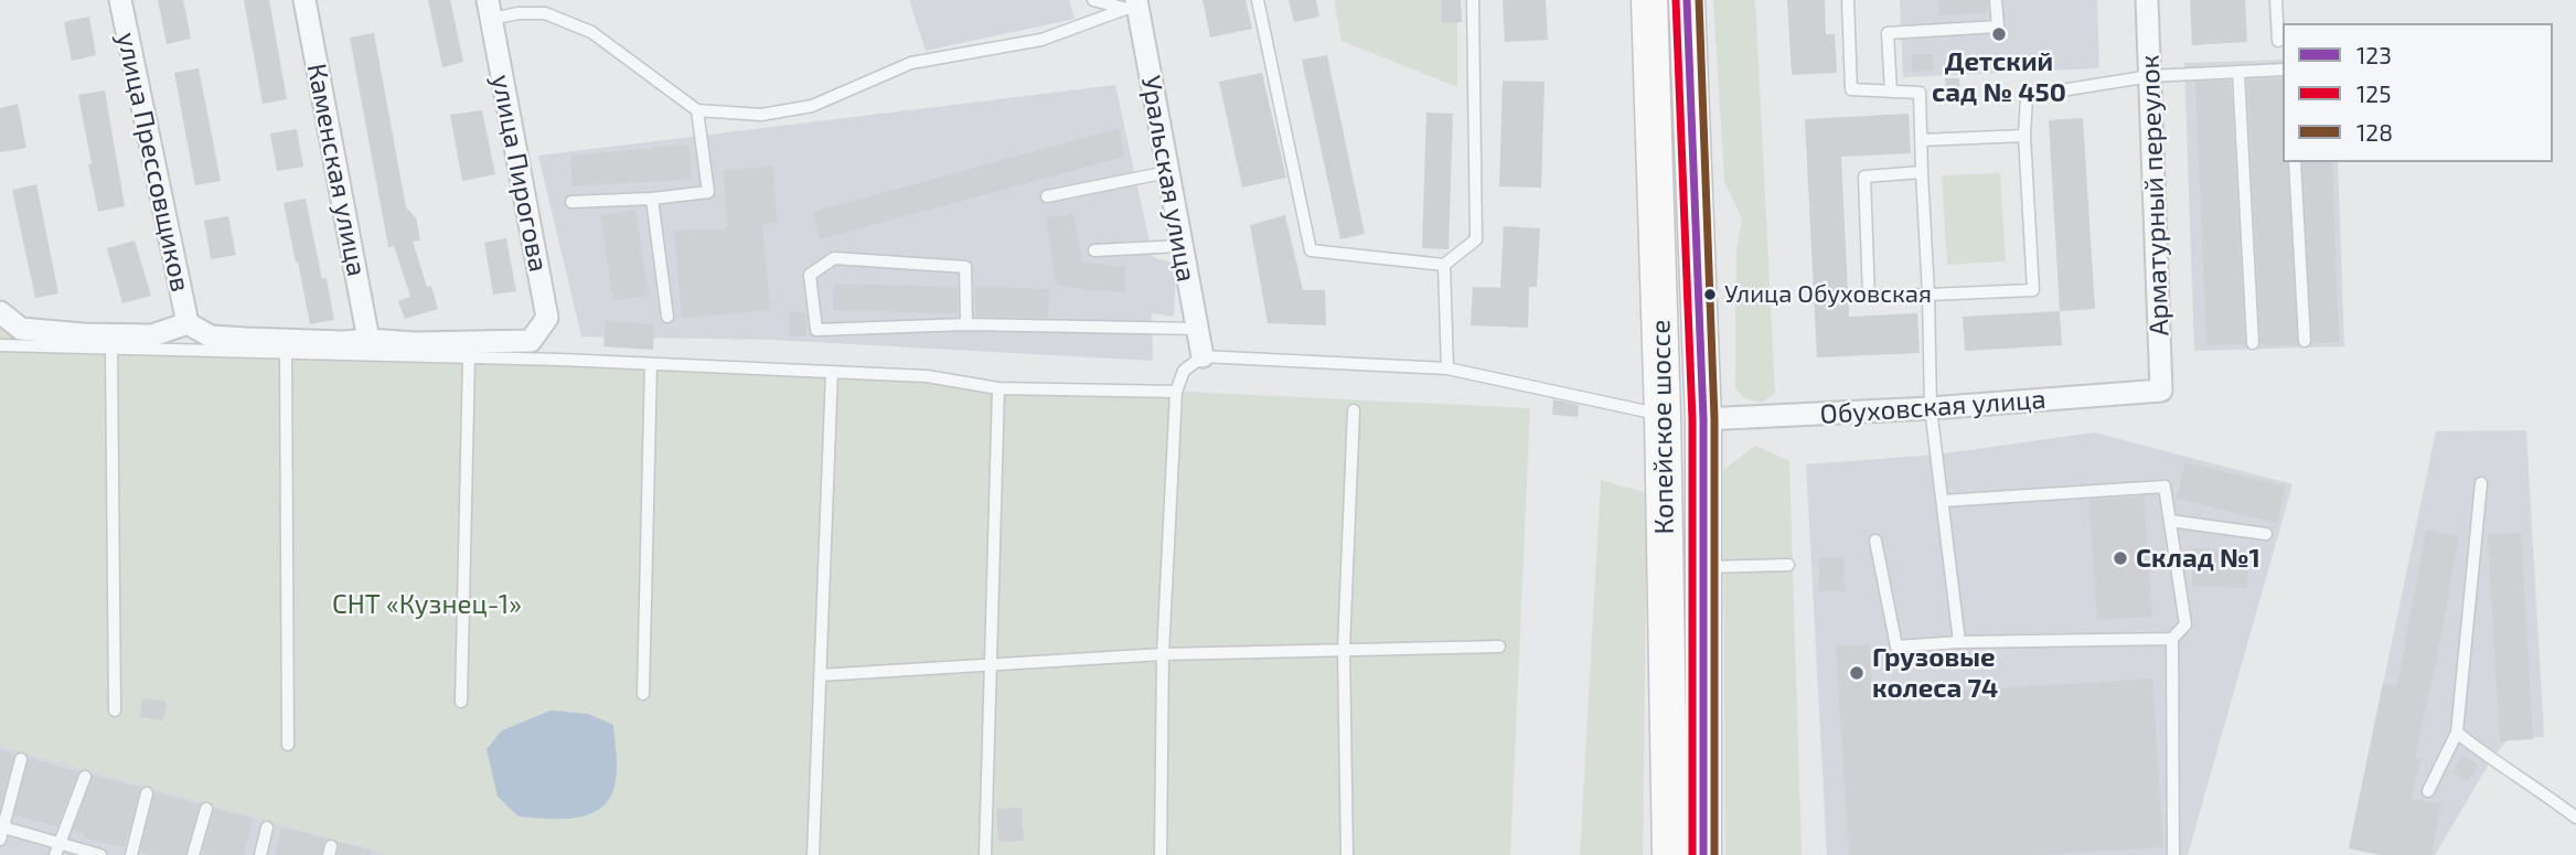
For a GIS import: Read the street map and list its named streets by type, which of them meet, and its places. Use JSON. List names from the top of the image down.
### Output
{
  "streets": {
    "main road": ["Копейское шоссе"],
    "street": [
      "улица Прессовщиков",
      "Каменская улица",
      "улица Пирогова",
      "Уральская улица",
      "Арматурный переулок",
      "Обуховская улица"
    ]
  },
  "crossings": [
    ["Каменская улица", "улица Пирогова"],
    ["Арматурный переулок", "Обуховская улица"],
    ["Обуховская улица", "Копейское шоссе"]
  ],
  "parks": ["СНТ «Кузнец-1»"],
  "places": [
    "Детский сад № 450",
    "Улица Обуховская",
    "Склад №1",
    "Грузовые колеса 74"
  ],
  "lines": ["transit line 123", "transit line 125", "transit line 128"],
  "legend": ["123", "125", "128"]
}
